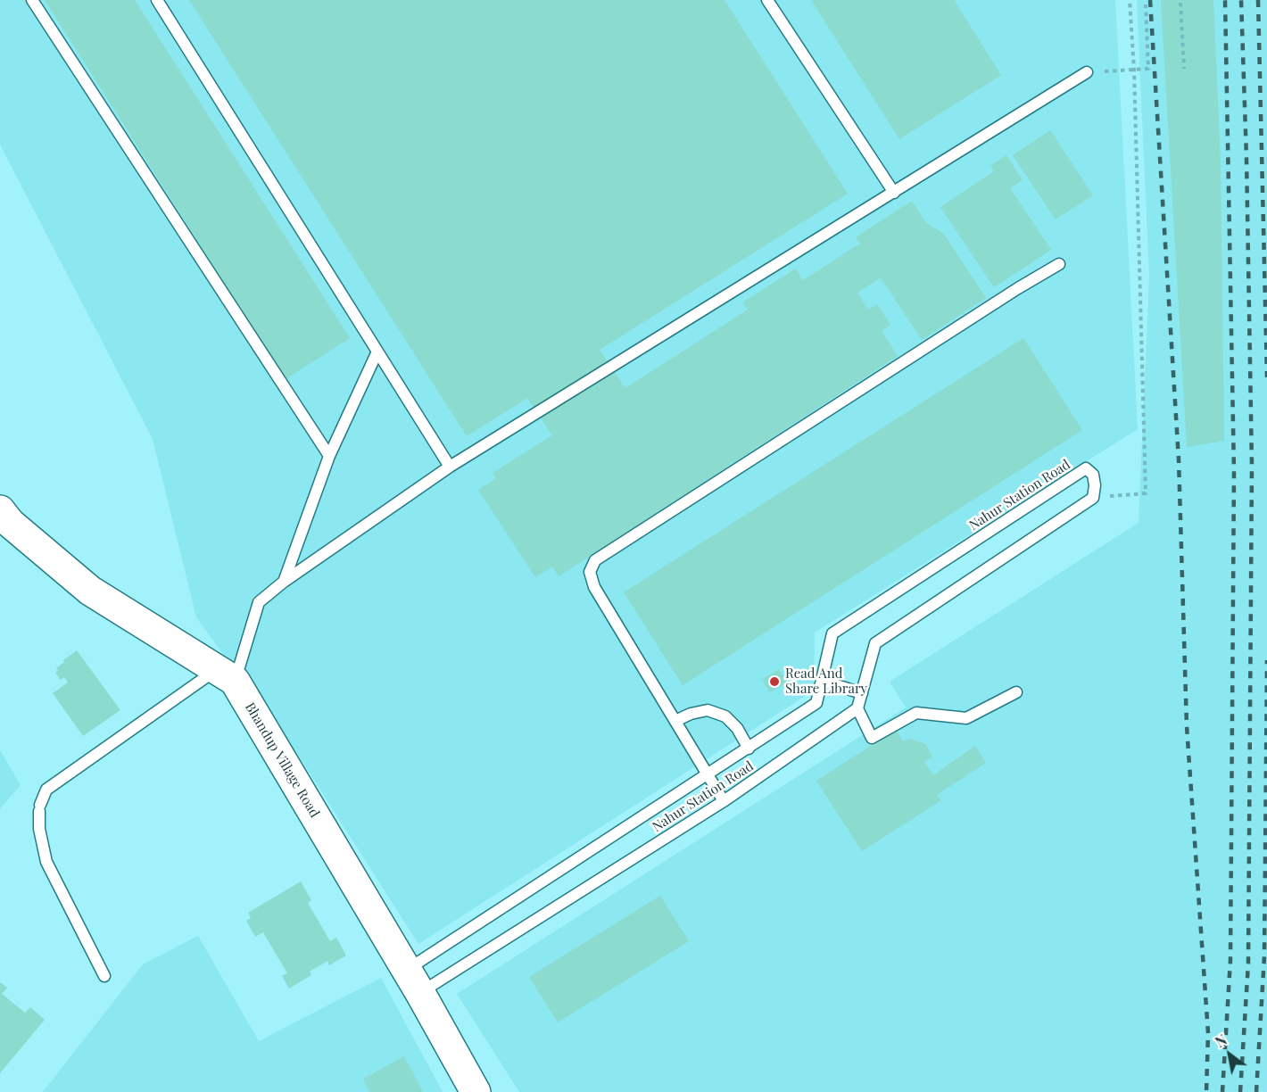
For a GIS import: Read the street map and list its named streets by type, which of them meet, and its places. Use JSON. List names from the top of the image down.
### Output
{
  "streets": {
    "street": ["Bhandup Village Road"],
    "lane": ["Nahur Station Road"]
  },
  "crossings": [
    ["Nahur Station Road", "Bhandup Village Road"]
  ],
  "places": ["Read And Share Library"],
  "north": "top left"
}
